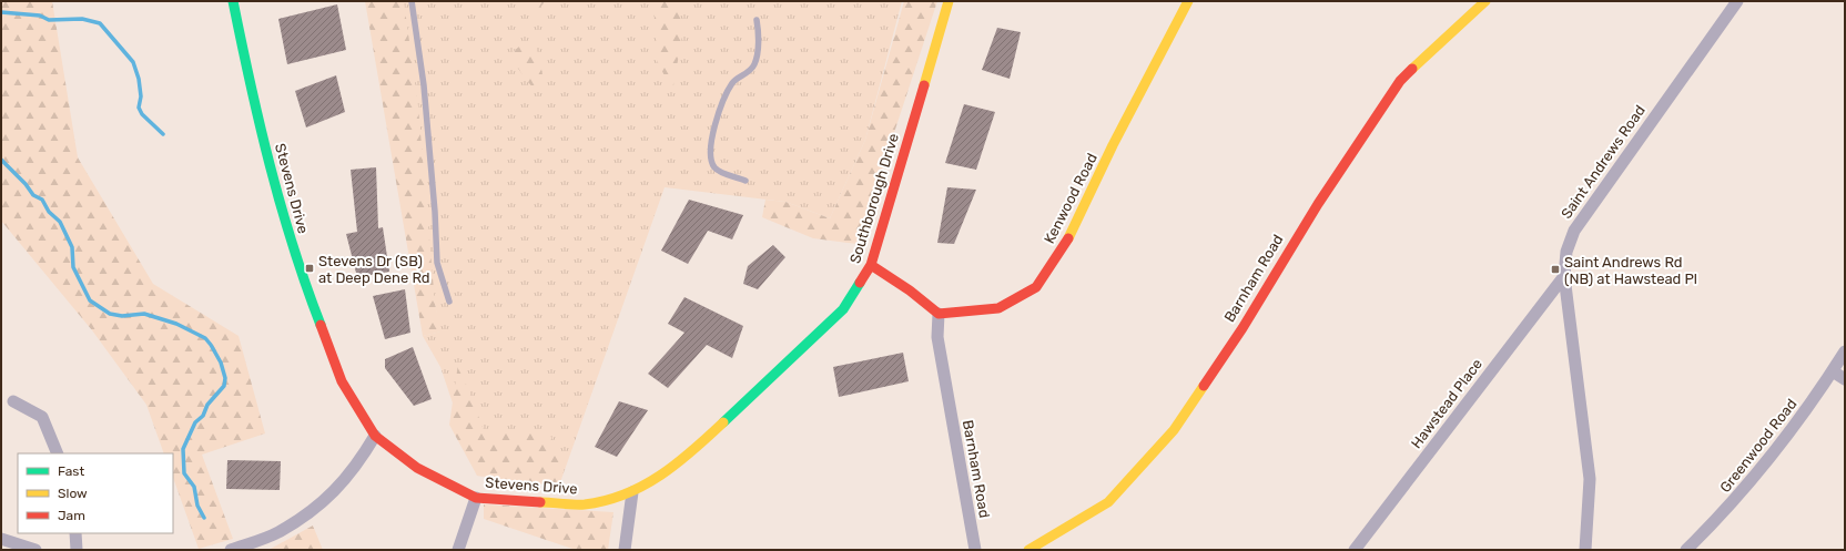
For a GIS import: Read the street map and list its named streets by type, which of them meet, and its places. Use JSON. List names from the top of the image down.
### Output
{
  "streets": {
    "street": [
      "Saint Andrews Road",
      "Stevens Drive",
      "Southborough Drive",
      "Kenwood Road",
      "Barnham Road",
      "Hawstead Place",
      "Greenwood Road"
    ]
  },
  "crossings": [
    ["Saint Andrews Road", "Hawstead Place"],
    ["Stevens Drive", "Southborough Drive"],
    ["Kenwood Road", "Barnham Road"]
  ],
  "places": {
    "transit": ["Stevens Dr (SB) at Deep Dene Rd", "Saint Andrews Rd (NB) at Hawstead Pl"]
  },
  "legend": ["Fast", "Slow", "Jam"]
}
